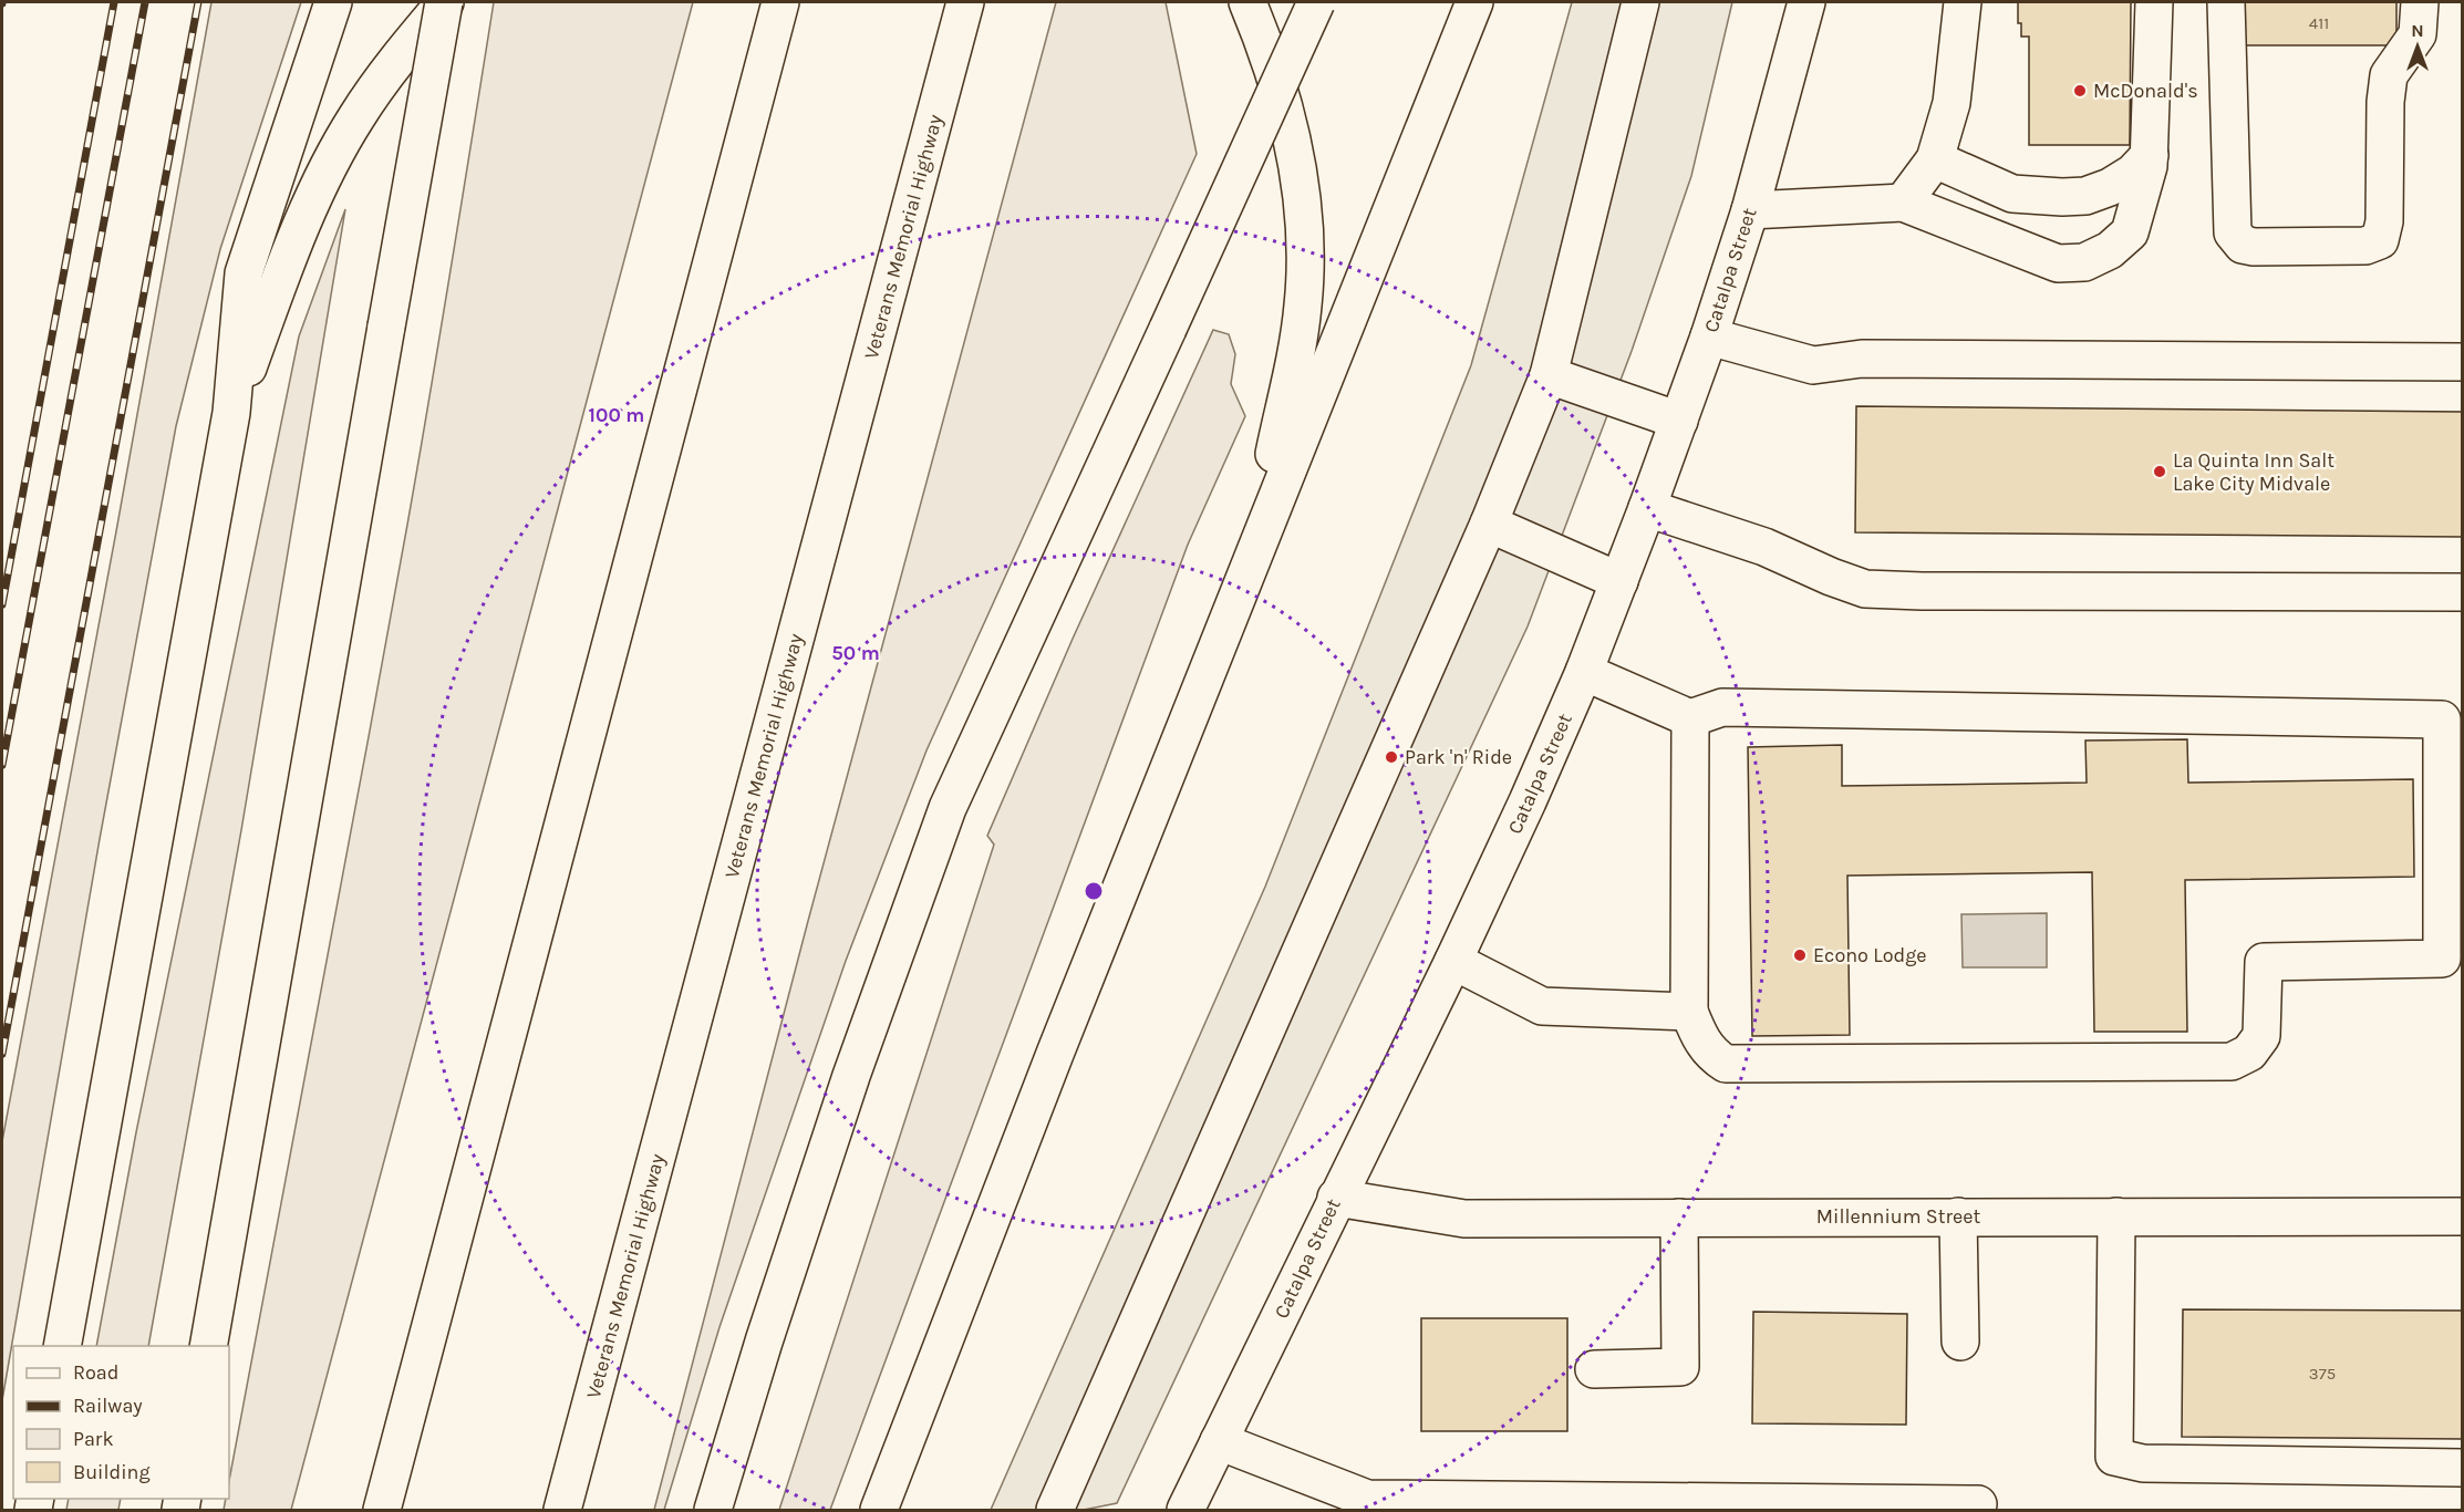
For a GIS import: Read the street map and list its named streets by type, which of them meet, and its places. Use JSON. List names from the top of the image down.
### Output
{
  "streets": {
    "main road": ["Veterans Memorial Highway", "Catalpa Street", "Millennium Street"]
  },
  "crossings": [
    ["Catalpa Street", "Millennium Street"]
  ],
  "places": [
    "McDonald's",
    "La Quinta Inn Salt Lake City Midvale",
    "Park 'n' Ride",
    "Econo Lodge"
  ],
  "house_numbers": ["411", "375"],
  "legend": [
    "Road",
    "Railway",
    "Park",
    "Building"
  ],
  "north": "top",
  "rings": ["100 m", "50 m"]
}
